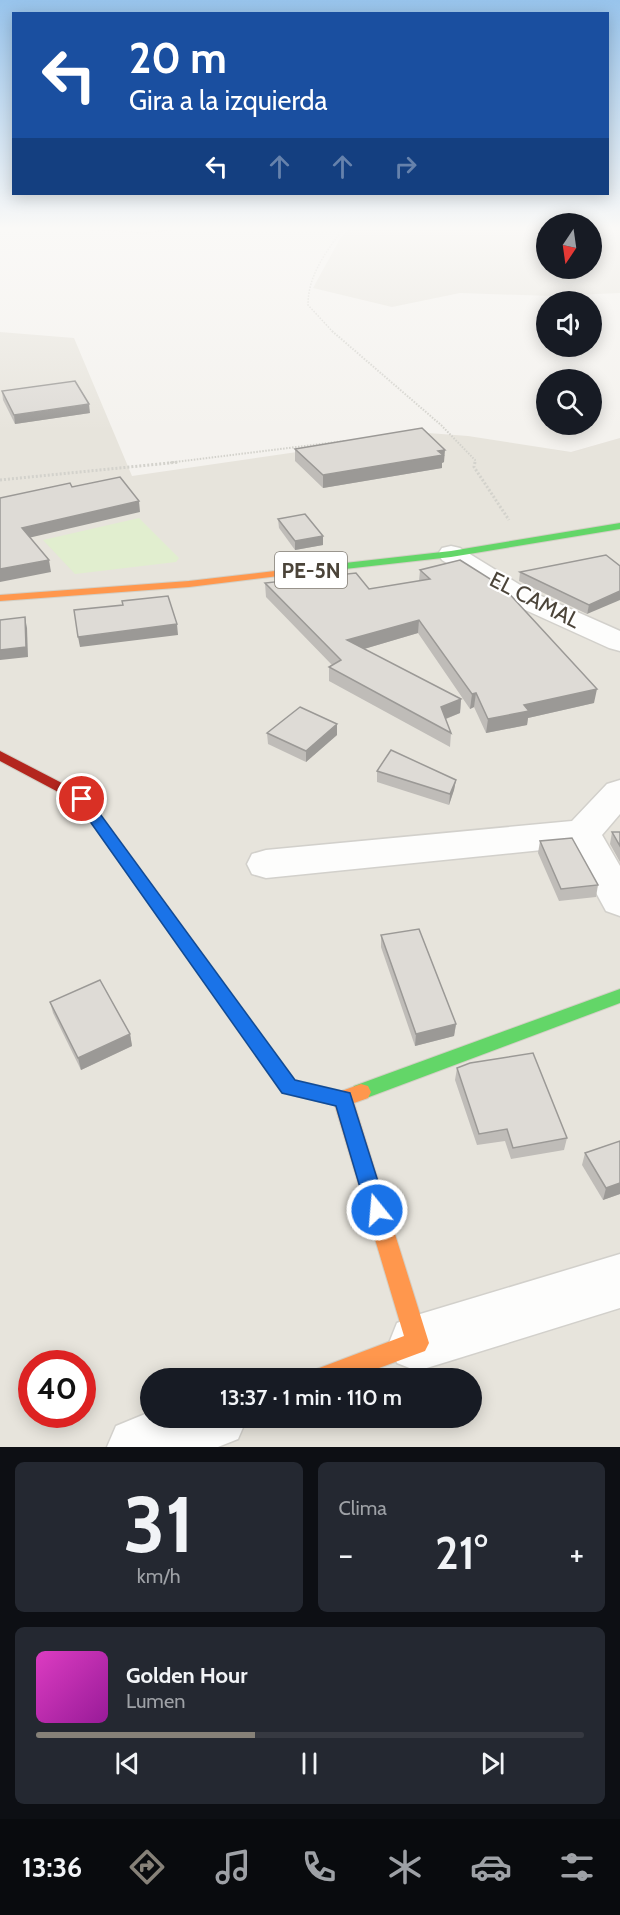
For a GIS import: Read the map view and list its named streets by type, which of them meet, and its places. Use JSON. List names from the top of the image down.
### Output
{
  "streets": {
    "main road": ["PE-5N"],
    "street": ["EL CAMAL"]
  },
  "crossings": [
    ["PE-5N", "EL CAMAL"]
  ],
  "north": "bottom",
  "page": {
    "turn": ["20 m", "Gira a la izquierda"],
    "limit": "40",
    "trip": "13:37 · 1 min · 110 m",
    "tile": [
      ["31", "km/h"],
      "Clima"
    ],
    "heat": ["−", "21°", "+"],
    "song": ["Golden Hour", "Lumen"],
    "tabs": "13:36"
  }
}
